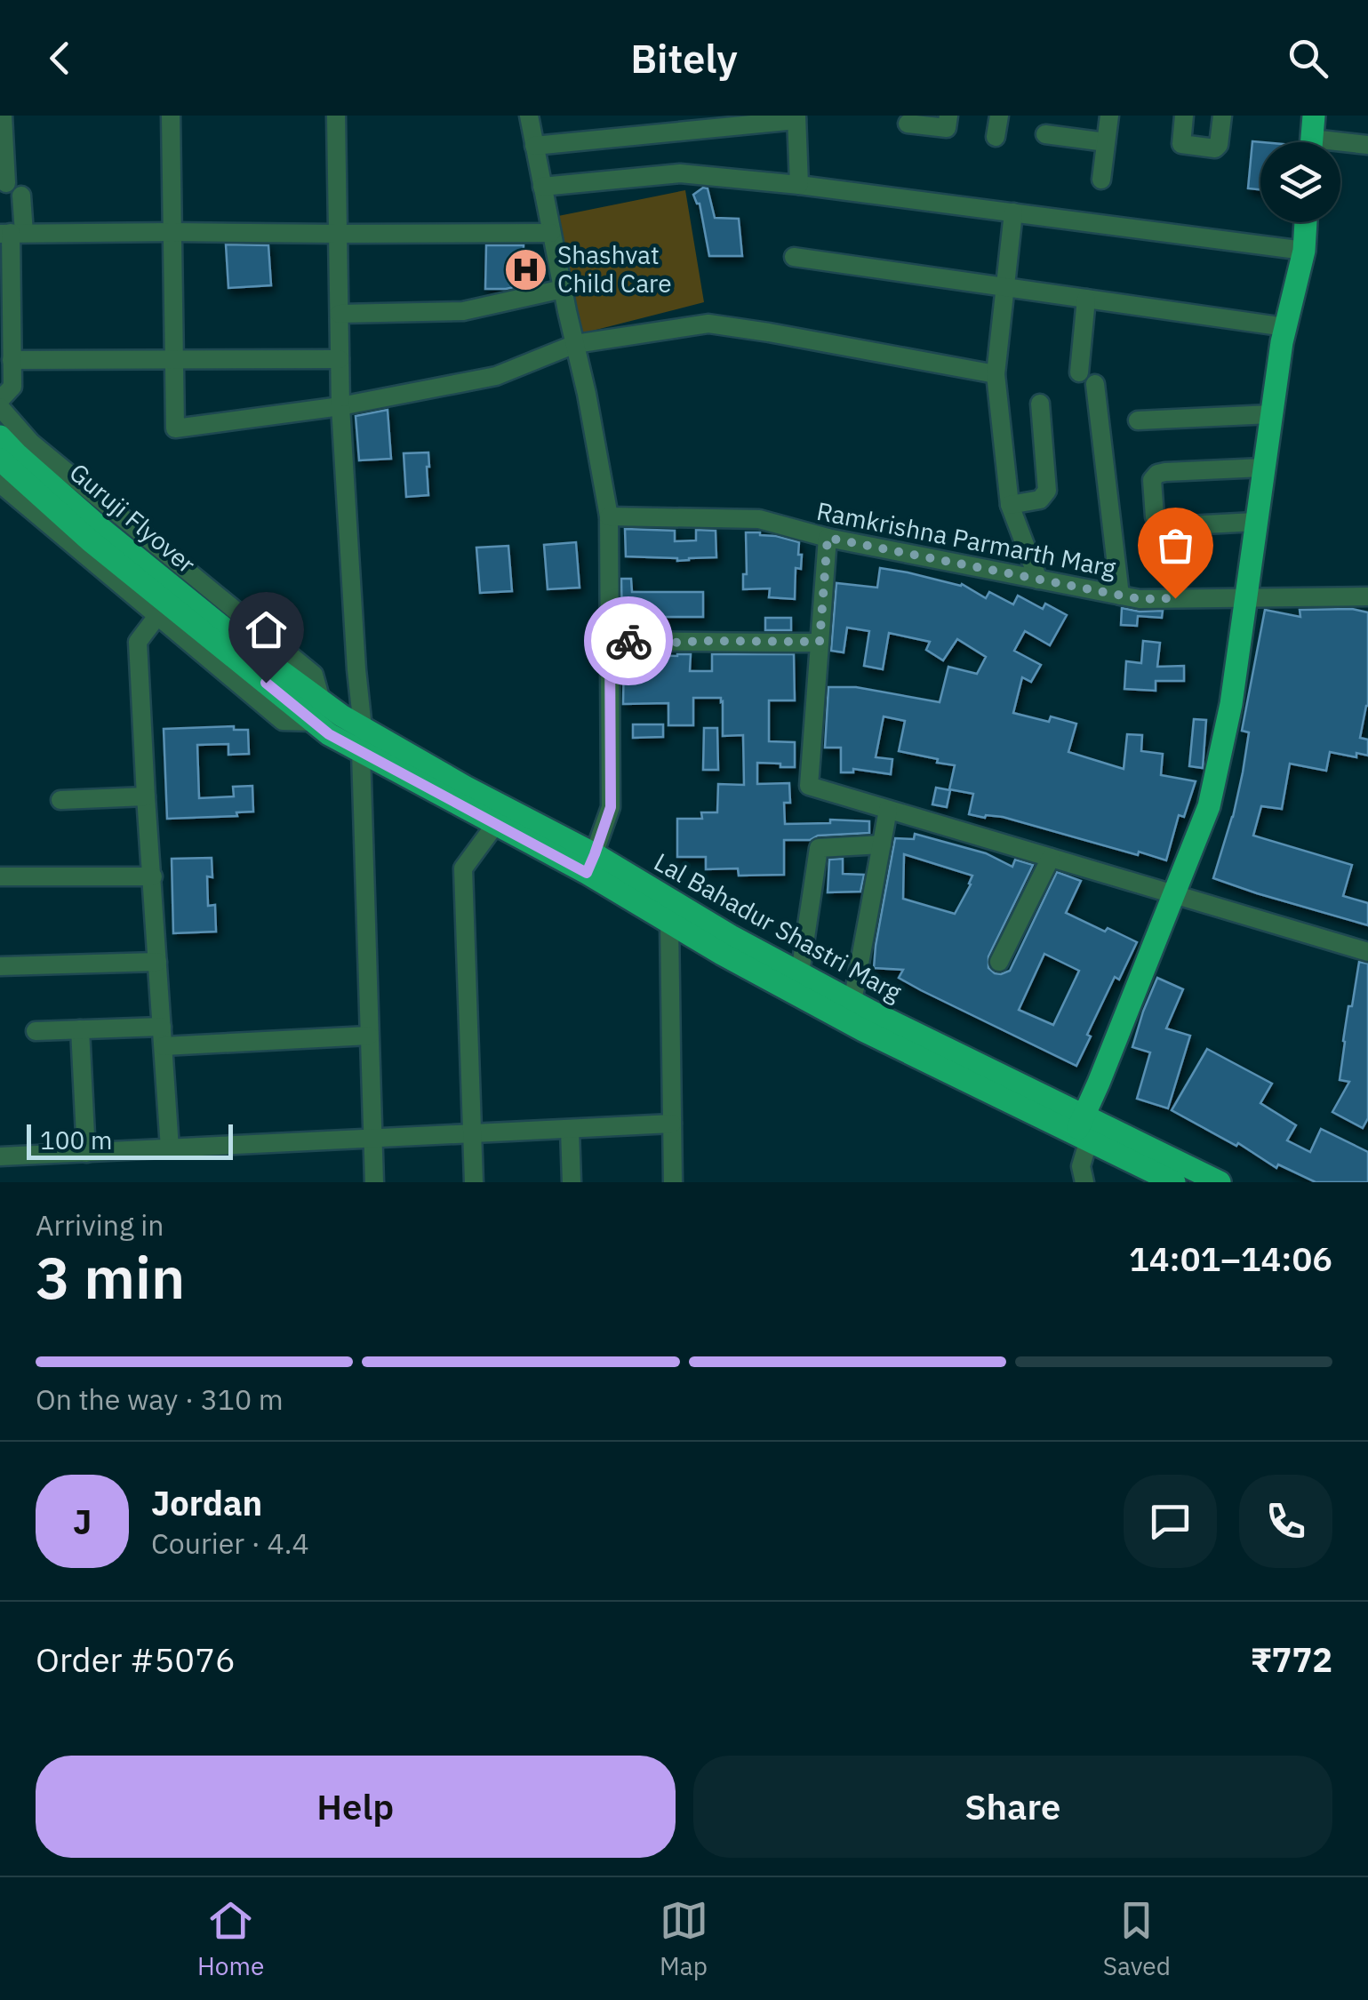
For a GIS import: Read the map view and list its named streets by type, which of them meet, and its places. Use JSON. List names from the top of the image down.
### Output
{
  "streets": {
    "main road": ["Guruji Flyover", "Lal Bahadur Shastri Marg"],
    "street": ["Ramkrishna Parmarth Marg"]
  },
  "crossings": [
    ["Guruji Flyover", "Lal Bahadur Shastri Marg"]
  ],
  "places": {
    "hospital": ["Shashvat Child Care"]
  },
  "scale_bar": "100 m",
  "page": {
    "header": "Bitely",
    "scale": "100 m",
    "heading": ["3 min", "Arriving in", "14:01–14:06"],
    "panel": [
      "Jordan",
      "Courier · 4.4",
      "Order #5076",
      "₹772"
    ],
    "bar": "On the way · 310 m",
    "round": "J",
    "buttons": ["Help", "Share"],
    "tabs": ["Home", "Map", "Saved"]
  }
}
